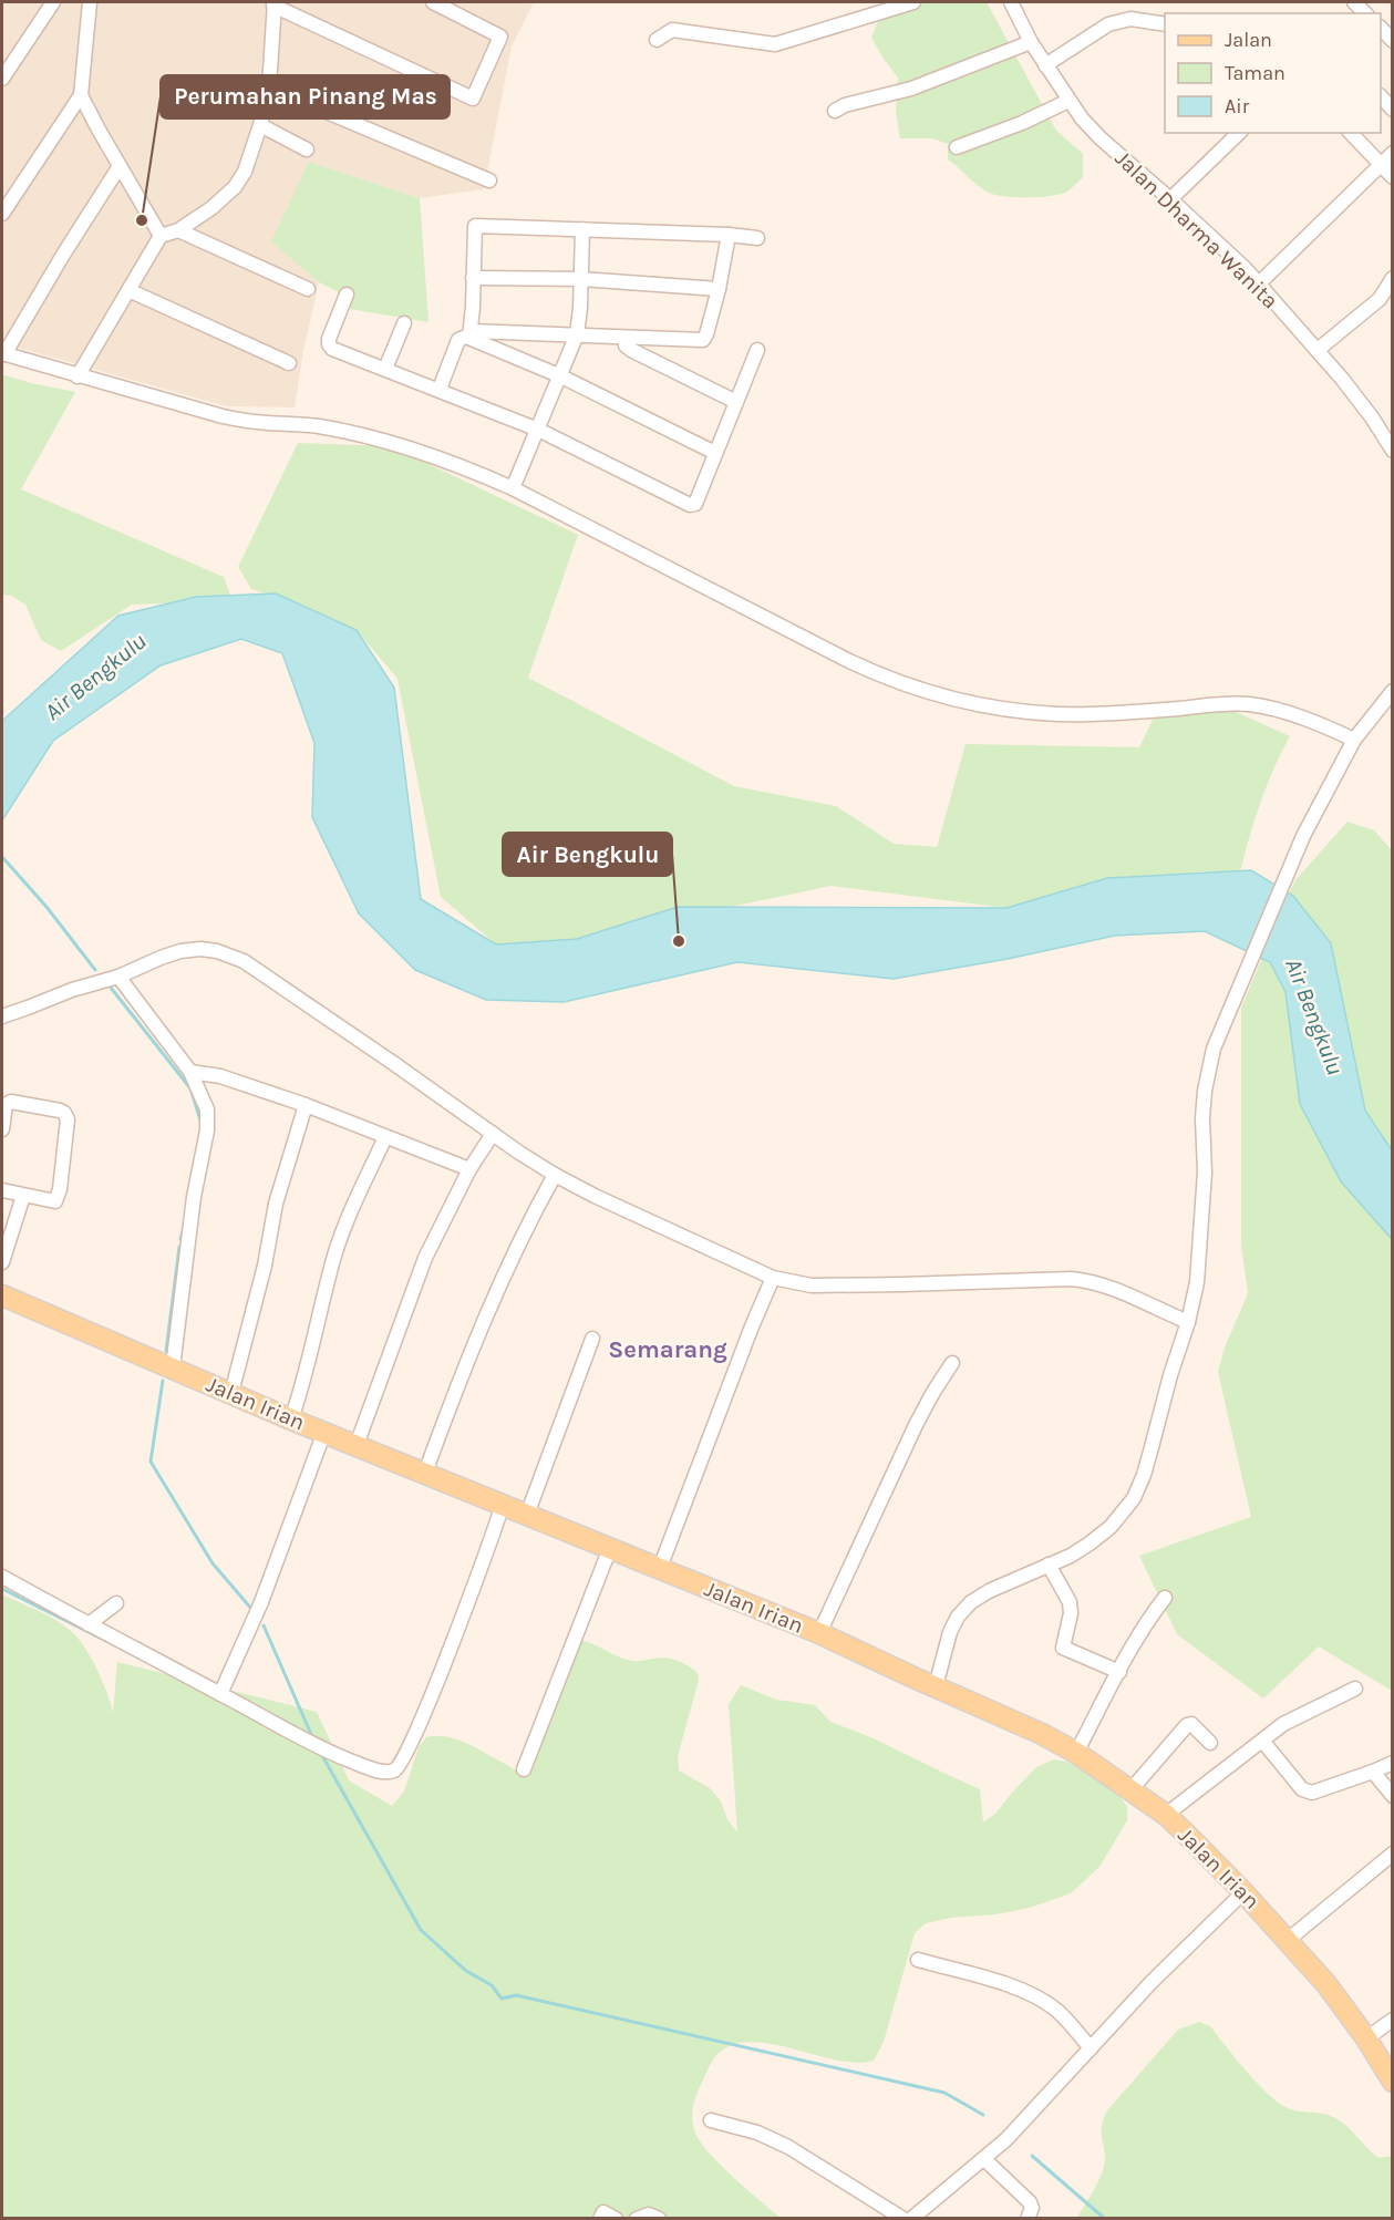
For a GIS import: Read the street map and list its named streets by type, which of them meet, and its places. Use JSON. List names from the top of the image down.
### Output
{
  "streets": {
    "main road": ["Jalan Irian"],
    "street": ["Jalan Dharma Wanita"]
  },
  "districts": ["Semarang"],
  "water": ["Air Bengkulu"],
  "places": ["Perumahan Pinang Mas", "Air Bengkulu"],
  "legend": ["Jalan", "Taman", "Air"]
}
